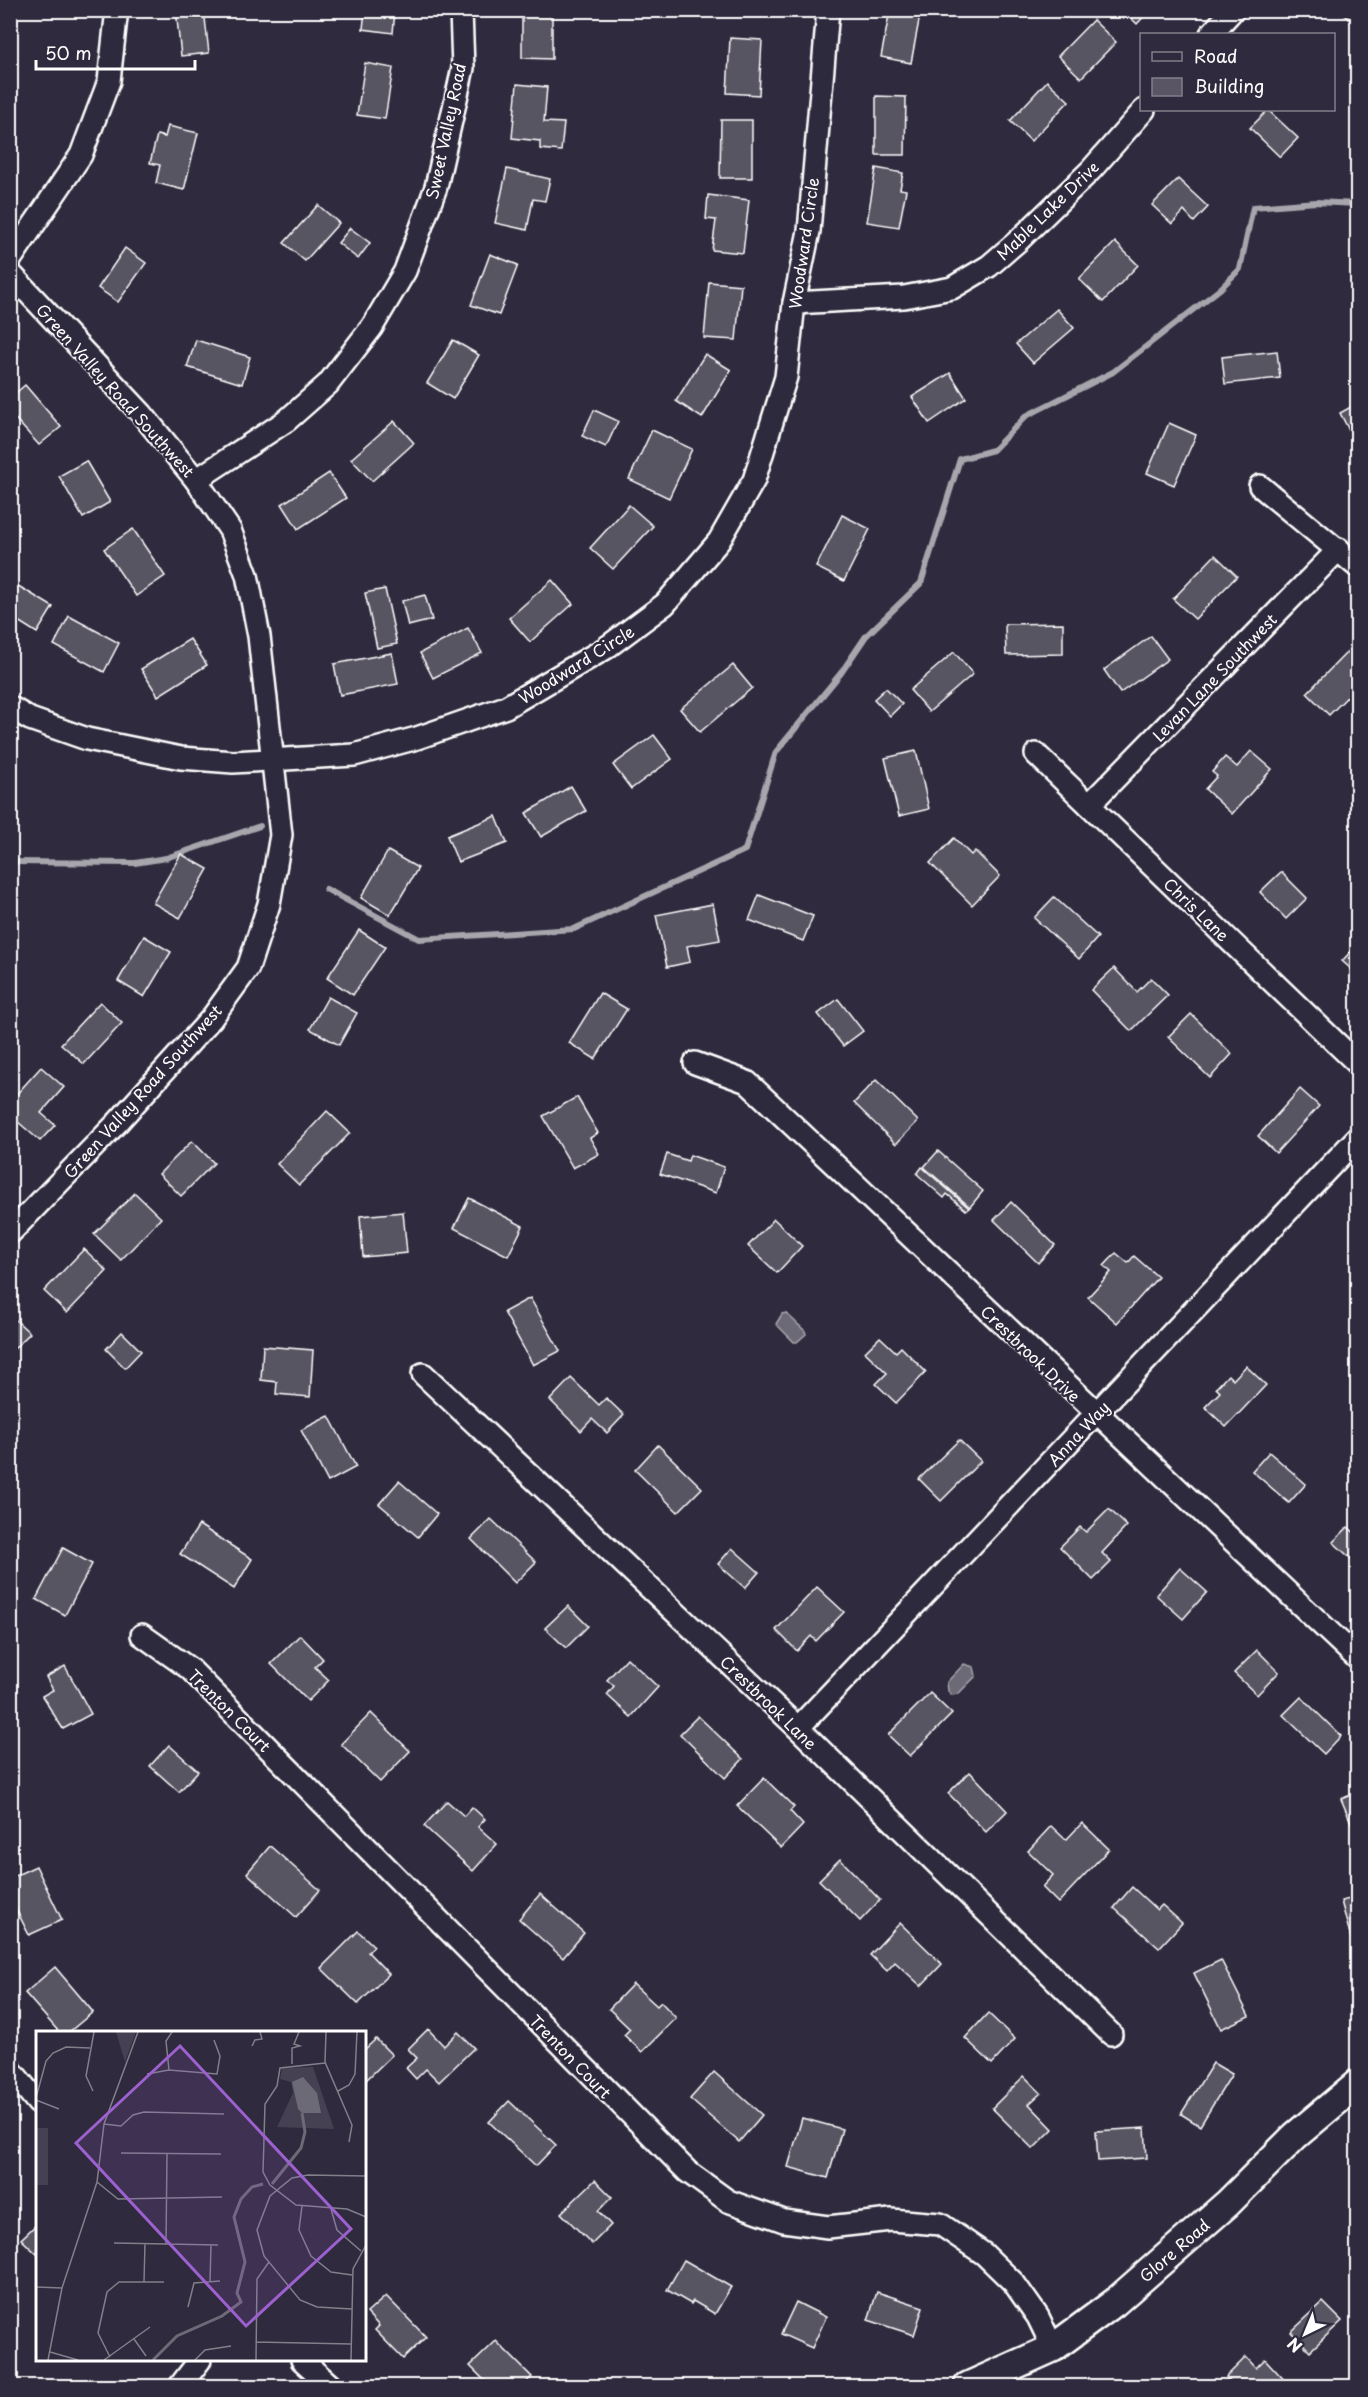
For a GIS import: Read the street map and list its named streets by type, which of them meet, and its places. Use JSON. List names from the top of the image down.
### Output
{
  "streets": {
    "street": [
      "Sweet Valley Road",
      "Mable Lake Drive",
      "Woodward Circle",
      "Green Valley Road Southwest",
      "Levan Lane Southwest",
      "Chris Lane",
      "Crestbrook Drive",
      "Anna Way",
      "Crestbrook Lane",
      "Trenton Court",
      "Glore Road"
    ]
  },
  "crossings": [
    ["Sweet Valley Road", "Green Valley Road Southwest"],
    ["Mable Lake Drive", "Woodward Circle"],
    ["Woodward Circle", "Green Valley Road Southwest"],
    ["Levan Lane Southwest", "Chris Lane"],
    ["Crestbrook Drive", "Anna Way"],
    ["Anna Way", "Crestbrook Lane"],
    ["Trenton Court", "Glore Road"]
  ],
  "legend": ["Road", "Building"],
  "scale_bar": "50 m",
  "north": "bottom left"
}
